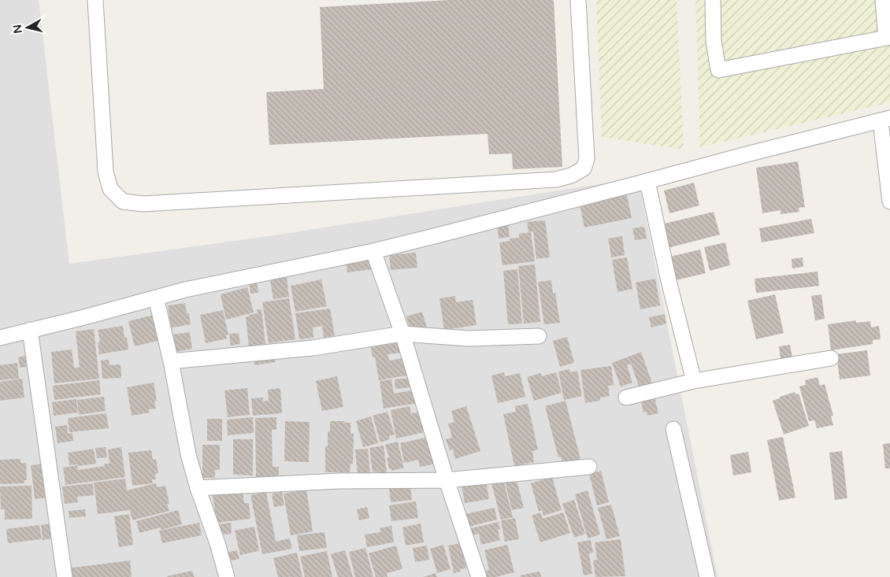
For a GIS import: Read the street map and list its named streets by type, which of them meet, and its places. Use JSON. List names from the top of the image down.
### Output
{
  "north": "left"
}
